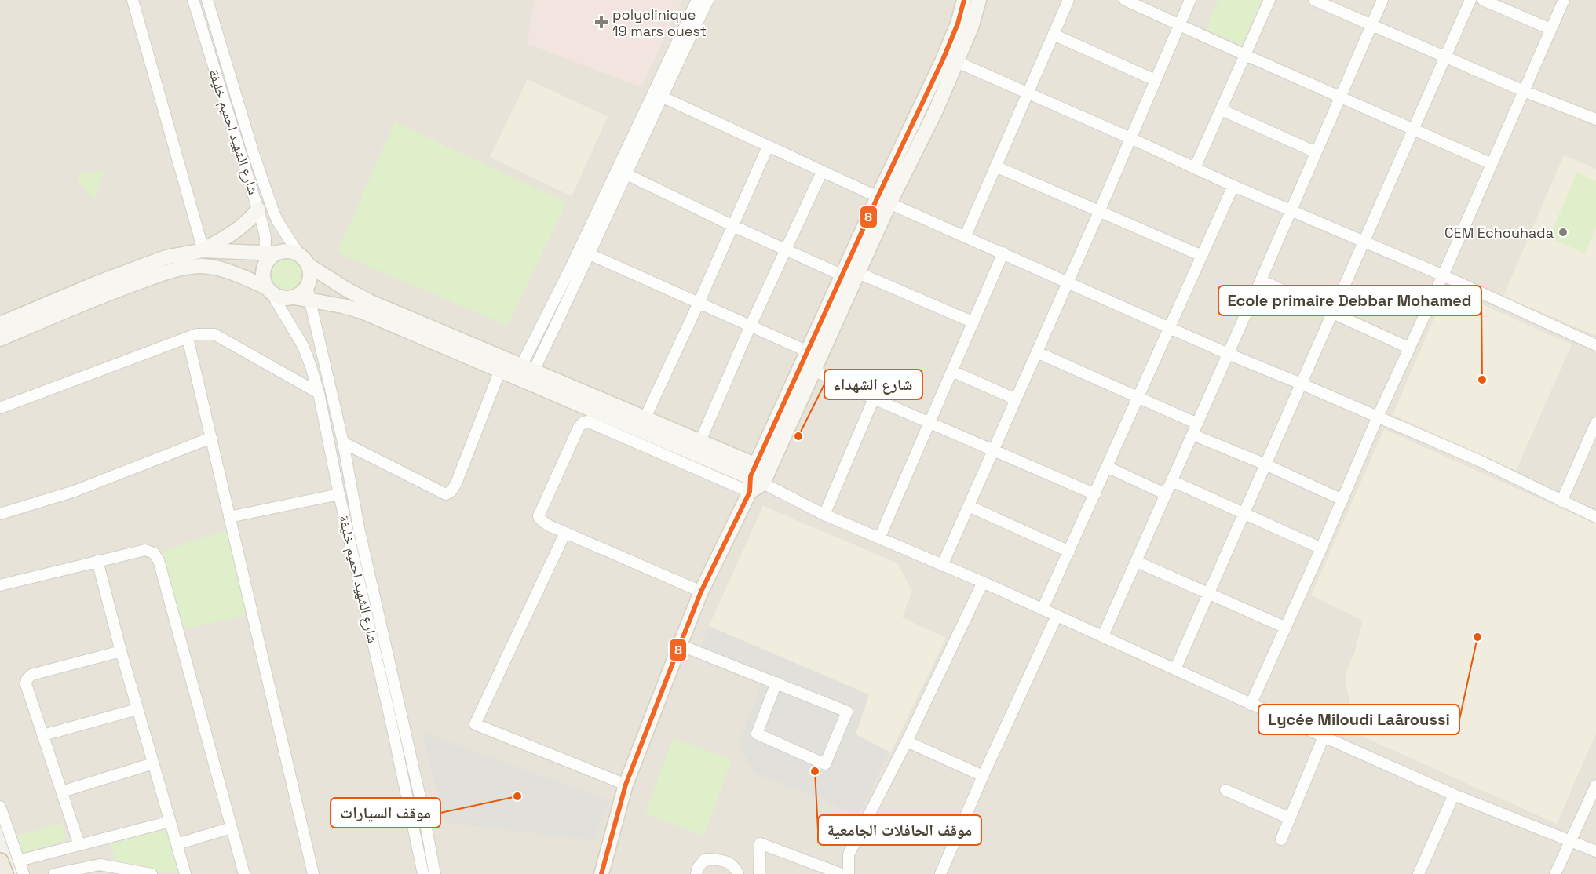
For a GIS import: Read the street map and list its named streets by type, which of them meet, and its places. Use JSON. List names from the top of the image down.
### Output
{
  "streets": {
    "street": ["شارع الشهيد احميم خليفة"]
  },
  "places": {
    "health": ["polyclinique 19 mars ouest"],
    "other": [
      "CEM Echouhada",
      "Ecole primaire Debbar Mohamed",
      "شارع الشهداء",
      "Lycée Miloudi Laâroussi",
      "موقف الحافلات الجامعية",
      "موقف السيارات"
    ]
  },
  "lines": ["transit line 8"]
}
